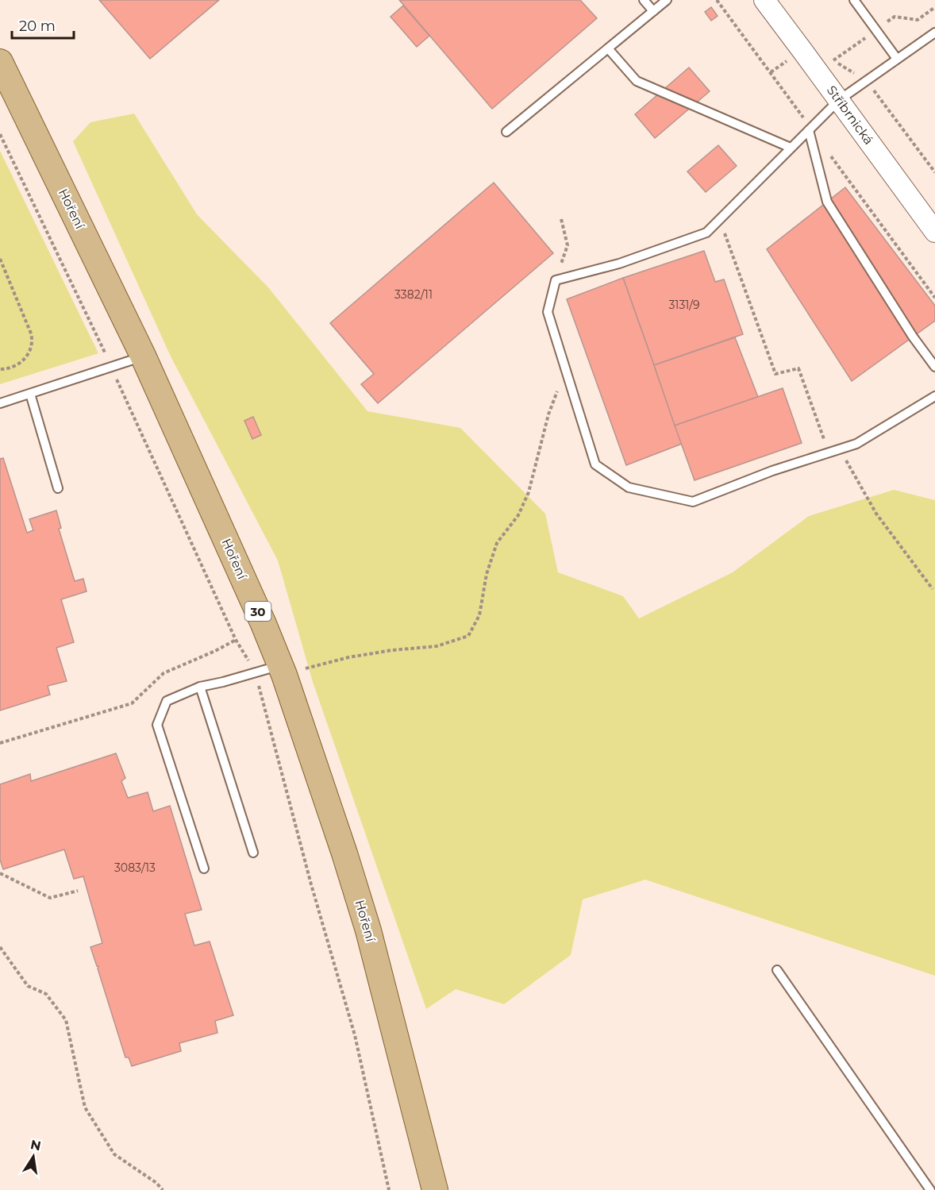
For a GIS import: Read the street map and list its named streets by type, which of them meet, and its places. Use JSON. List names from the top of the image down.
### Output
{
  "streets": {
    "main road": ["Hoření", "30"],
    "street": ["Stříbrnická"]
  },
  "house_numbers": ["3382/11", "3131/9", "3083/13"],
  "scale_bar": "20 m",
  "north": "top"
}
